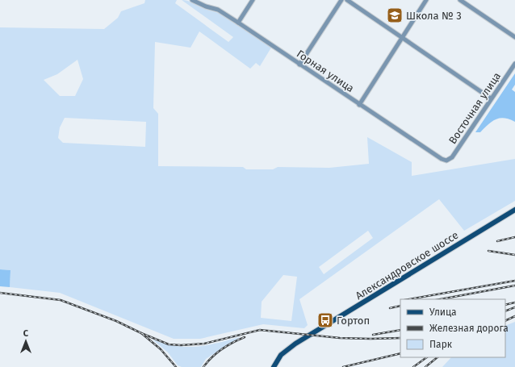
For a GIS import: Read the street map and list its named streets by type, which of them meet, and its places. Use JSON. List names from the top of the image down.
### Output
{
  "streets": {
    "main road": ["Александровское шоссе"],
    "street": ["Горная улица", "Восточная улица"]
  },
  "crossings": [
    ["Горная улица", "Восточная улица"]
  ],
  "places": {
    "school or university": ["Школа № 3"],
    "bus stop": ["Гортоп"]
  },
  "legend": ["Улица", "Железная дорога", "Парк"],
  "north": "top"
}
